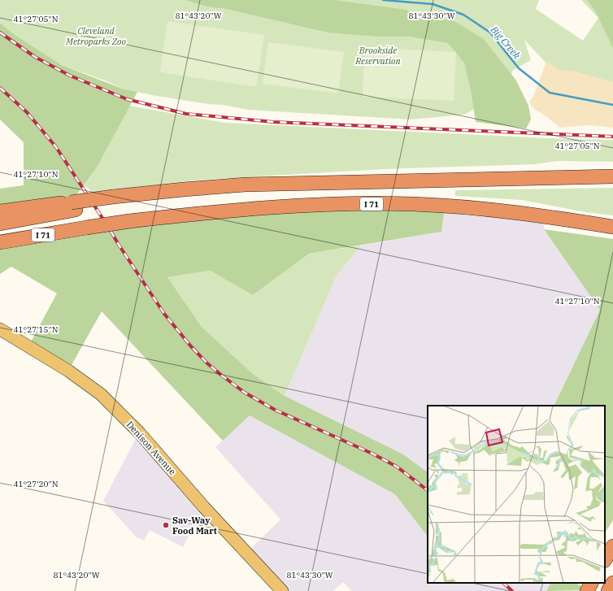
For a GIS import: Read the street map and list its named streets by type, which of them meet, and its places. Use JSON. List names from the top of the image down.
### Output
{
  "streets": {
    "highway": ["I 71"],
    "main road": ["Denison Avenue"]
  },
  "water": ["Big Creek"],
  "parks": ["Cleveland Metroparks Zoo", "Brookside Reservation"],
  "places": ["Sav-Way Food Mart"],
  "coordinates": [
    "81°43'20\"W",
    "81°43'30\"W",
    "41°27'05\"N",
    "41°27'10\"N",
    "41°27'15\"N",
    "41°27'20\"N"
  ]
}
